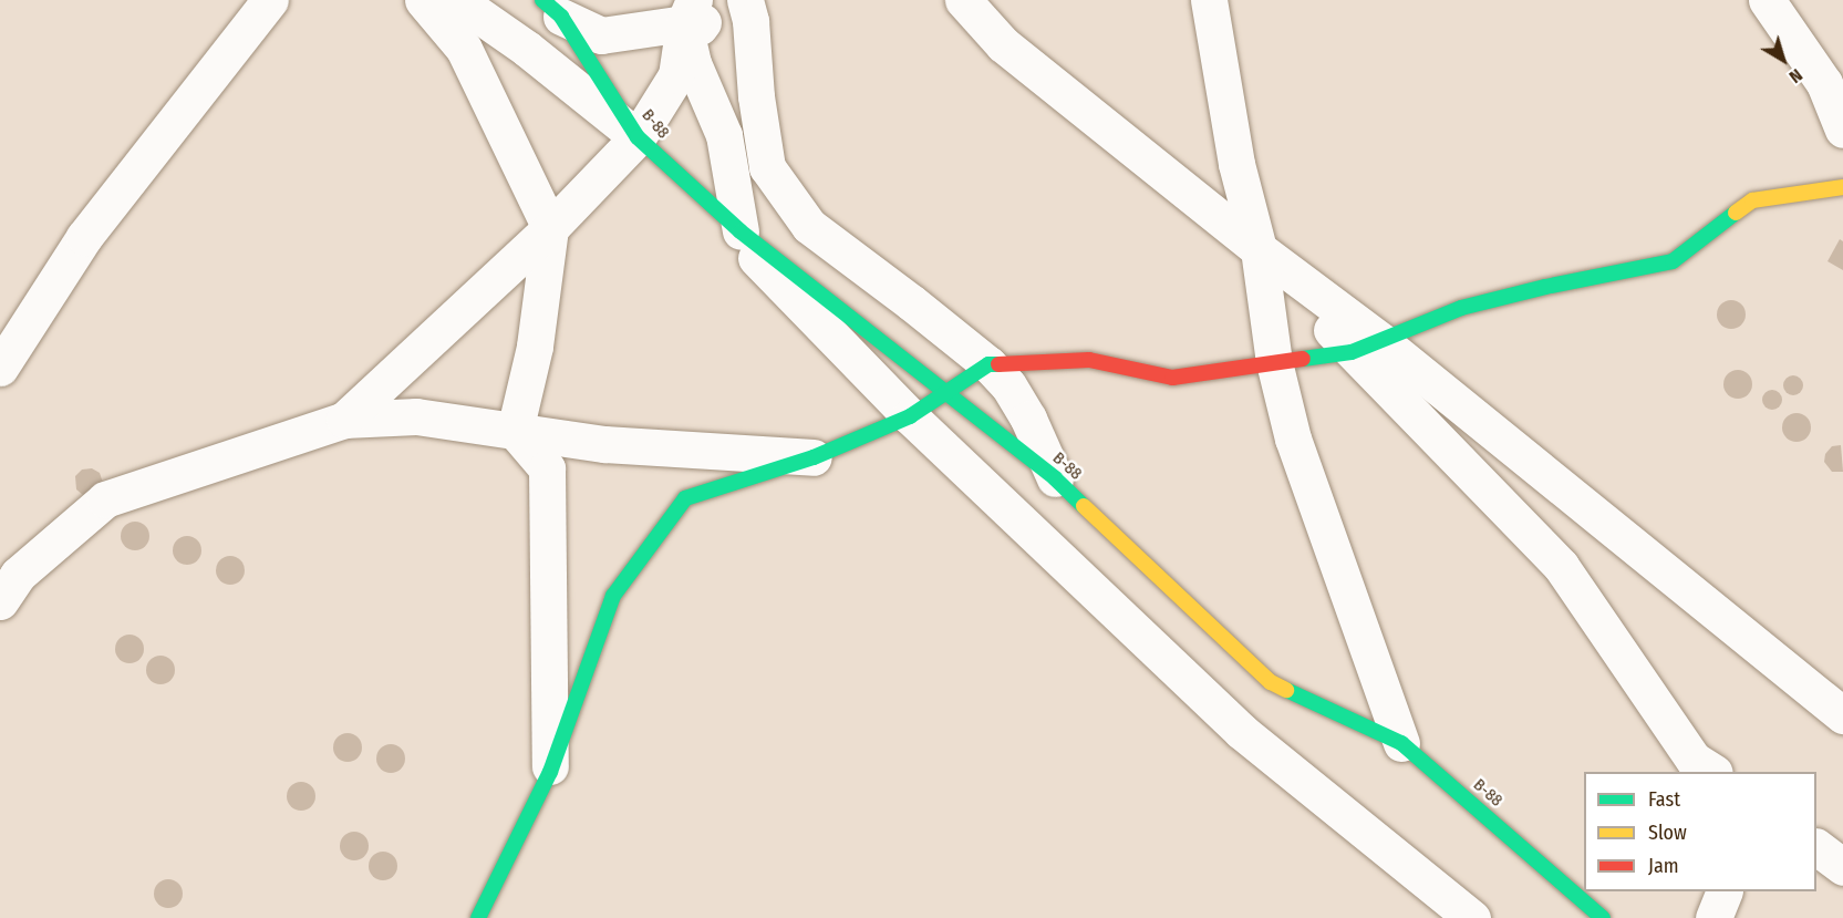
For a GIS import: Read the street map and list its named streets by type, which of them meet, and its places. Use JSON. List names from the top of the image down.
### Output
{
  "streets": {
    "street": ["B-88"]
  },
  "legend": ["Fast", "Slow", "Jam"],
  "north": "bottom right"
}
